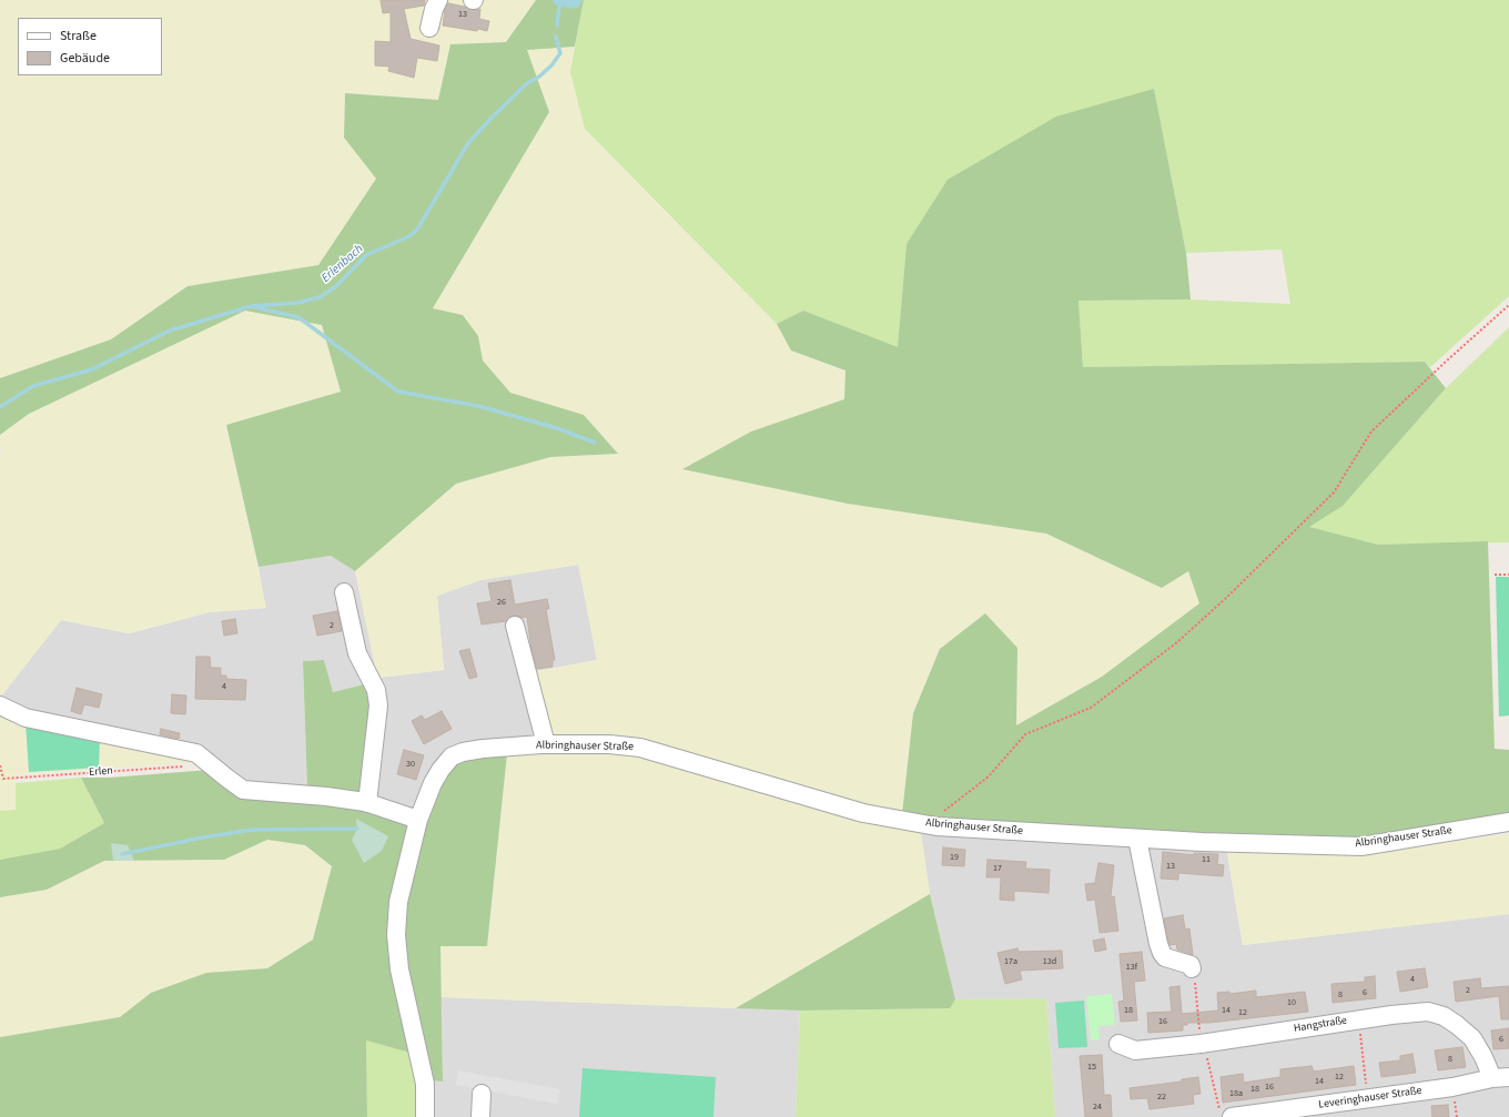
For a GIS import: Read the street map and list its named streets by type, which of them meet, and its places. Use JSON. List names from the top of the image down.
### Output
{
  "streets": {
    "street": ["Albringhauser Straße", "Hangstraße", "Leveringhauser Straße"],
    "path": ["Erlen"]
  },
  "crossings": [
    ["Hangstraße", "Leveringhauser Straße"]
  ],
  "water": ["Erlenbach"],
  "house_numbers": [
    "13",
    "26",
    "2",
    "4",
    "30",
    "19",
    "11",
    "13",
    "17",
    "17a",
    "13d",
    "13f",
    "4",
    "2",
    "6",
    "8",
    "10",
    "18",
    "14",
    "12",
    "16",
    "6",
    "8",
    "15",
    "12",
    "14",
    "16",
    "18",
    "18a",
    "22",
    "24"
  ],
  "legend": ["Straße", "Gebäude"]
}
